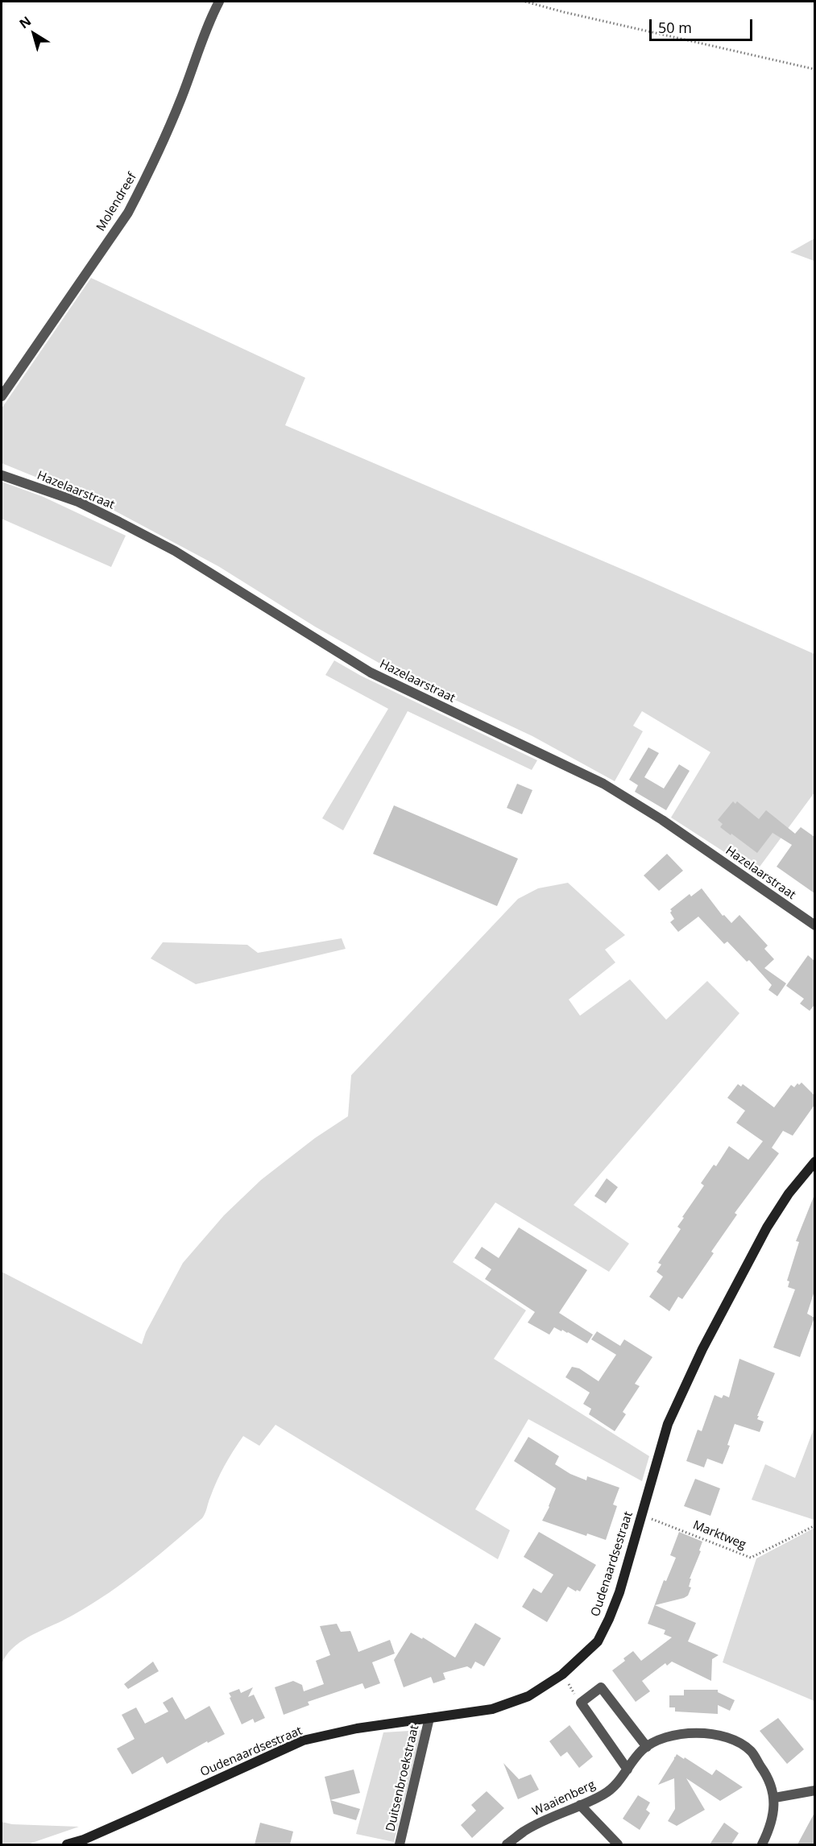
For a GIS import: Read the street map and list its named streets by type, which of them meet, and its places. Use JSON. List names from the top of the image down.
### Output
{
  "streets": {
    "main road": ["Oudenaardsestraat"],
    "street": [
      "Molendreef",
      "Hazelaarstraat",
      "Duitsenbroekstraat",
      "Waaienberg"
    ],
    "path": ["Marktweg"]
  },
  "crossings": [
    ["Marktweg", "Oudenaardsestraat"],
    ["Oudenaardsestraat", "Duitsenbroekstraat"]
  ],
  "scale_bar": "50 m",
  "north": "top left"
}
